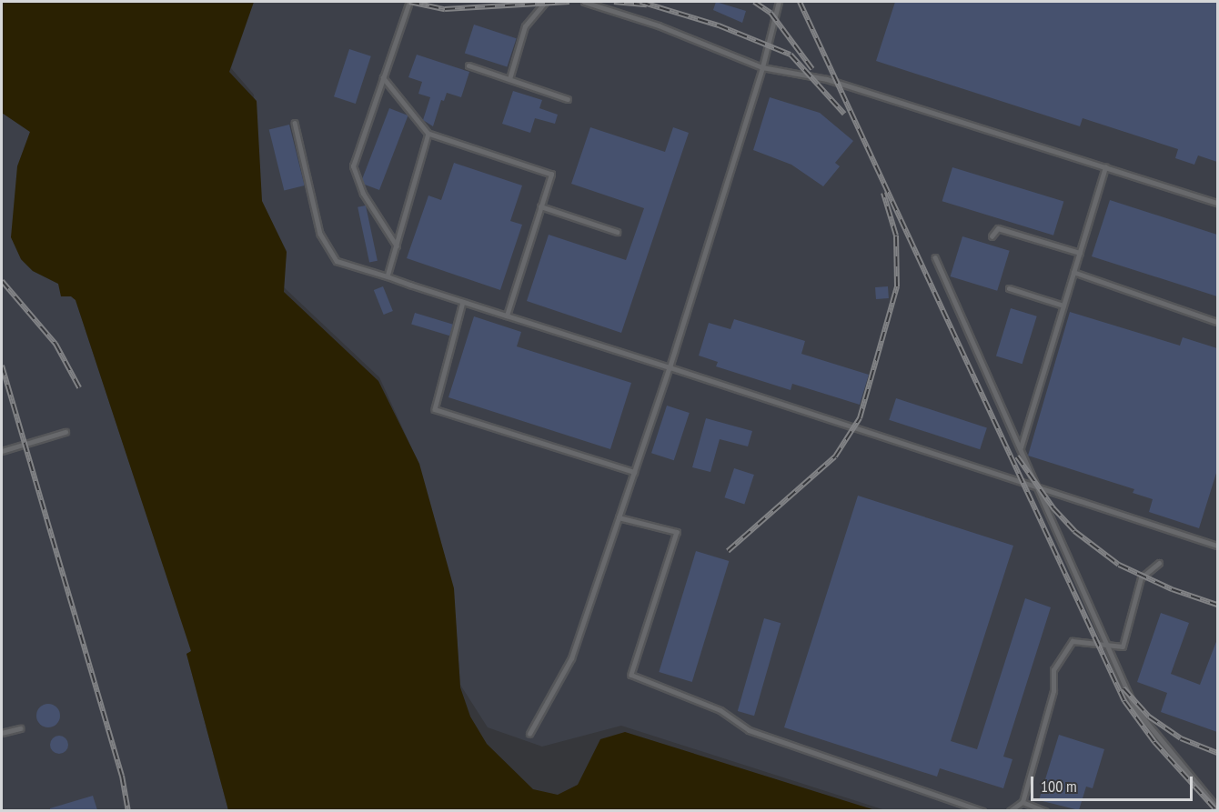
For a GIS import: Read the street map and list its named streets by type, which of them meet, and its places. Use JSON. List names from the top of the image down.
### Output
{
  "scale_bar": "100 m"
}
